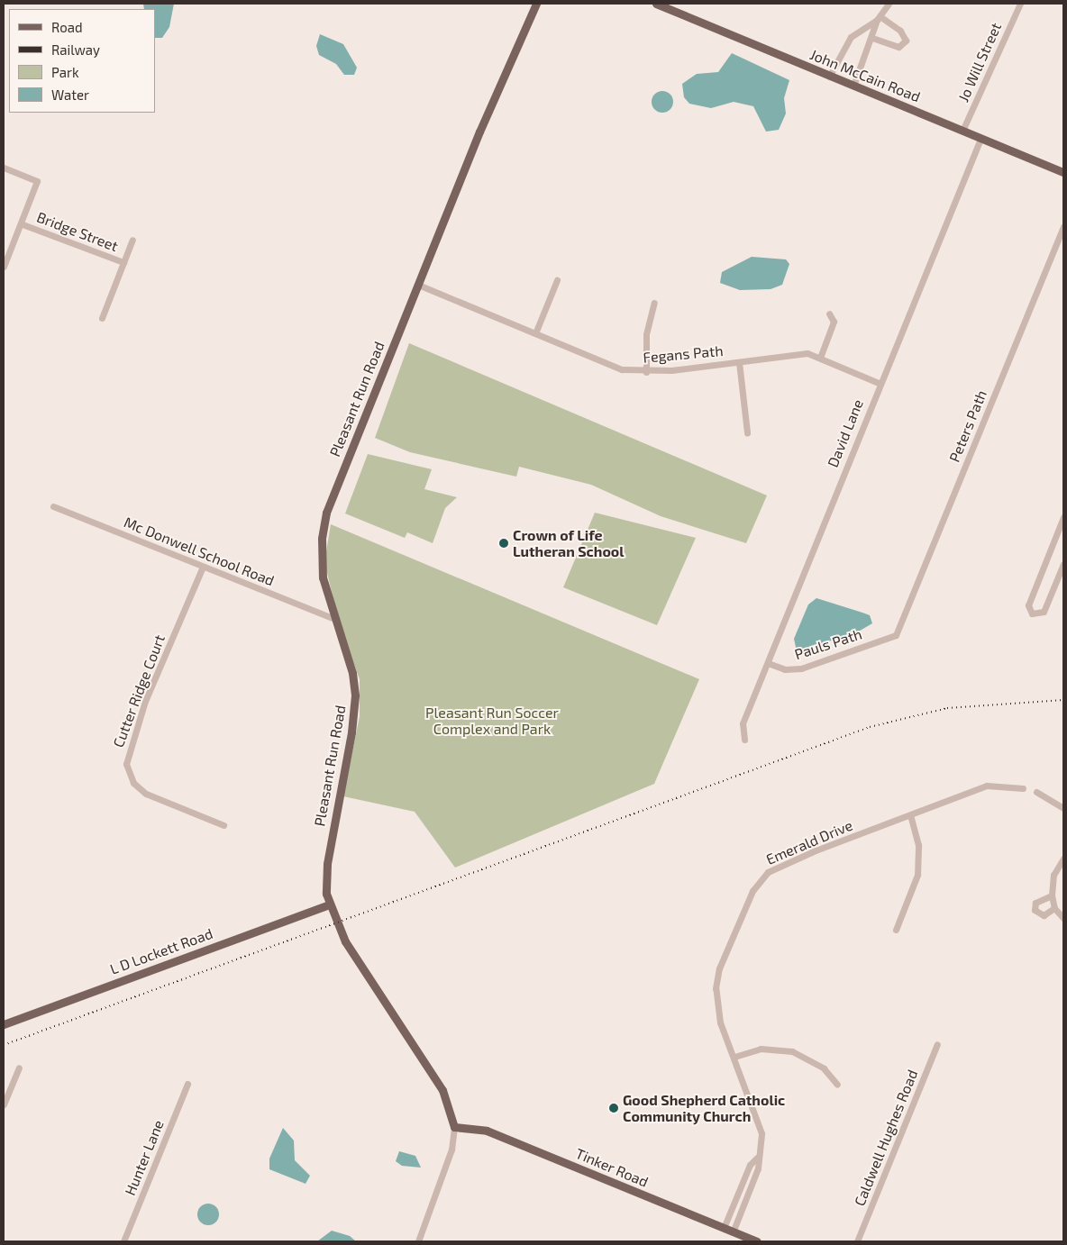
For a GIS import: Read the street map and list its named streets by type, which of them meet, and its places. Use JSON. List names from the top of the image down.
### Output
{
  "streets": {
    "main road": [
      "John McCain Road",
      "Pleasant Run Road",
      "L D Lockett Road",
      "Tinker Road"
    ],
    "street": [
      "Jo Will Street",
      "Bridge Street",
      "Fegans Path",
      "Peters Path",
      "David Lane",
      "Mc Donwell School Road",
      "Pauls Path",
      "Cutter Ridge Court",
      "Emerald Drive",
      "Caldwell Hughes Road",
      "Hunter Lane"
    ]
  },
  "crossings": [
    ["Jo Will Street", "John McCain Road"],
    ["John McCain Road", "David Lane"],
    ["Fegans Path", "Pleasant Run Road"],
    ["Fegans Path", "David Lane"],
    ["Pleasant Run Road", "Mc Donwell School Road"],
    ["Pleasant Run Road", "L D Lockett Road"],
    ["Pleasant Run Road", "Tinker Road"],
    ["Peters Path", "Pauls Path"],
    ["David Lane", "Pauls Path"],
    ["Mc Donwell School Road", "Cutter Ridge Court"],
    ["Emerald Drive", "Tinker Road"]
  ],
  "parks": ["Pleasant Run Soccer Complex and Park"],
  "places": ["Crown of Life Lutheran School", "Good Shepherd Catholic Community Church"],
  "legend": [
    "Road",
    "Railway",
    "Park",
    "Water"
  ]
}
